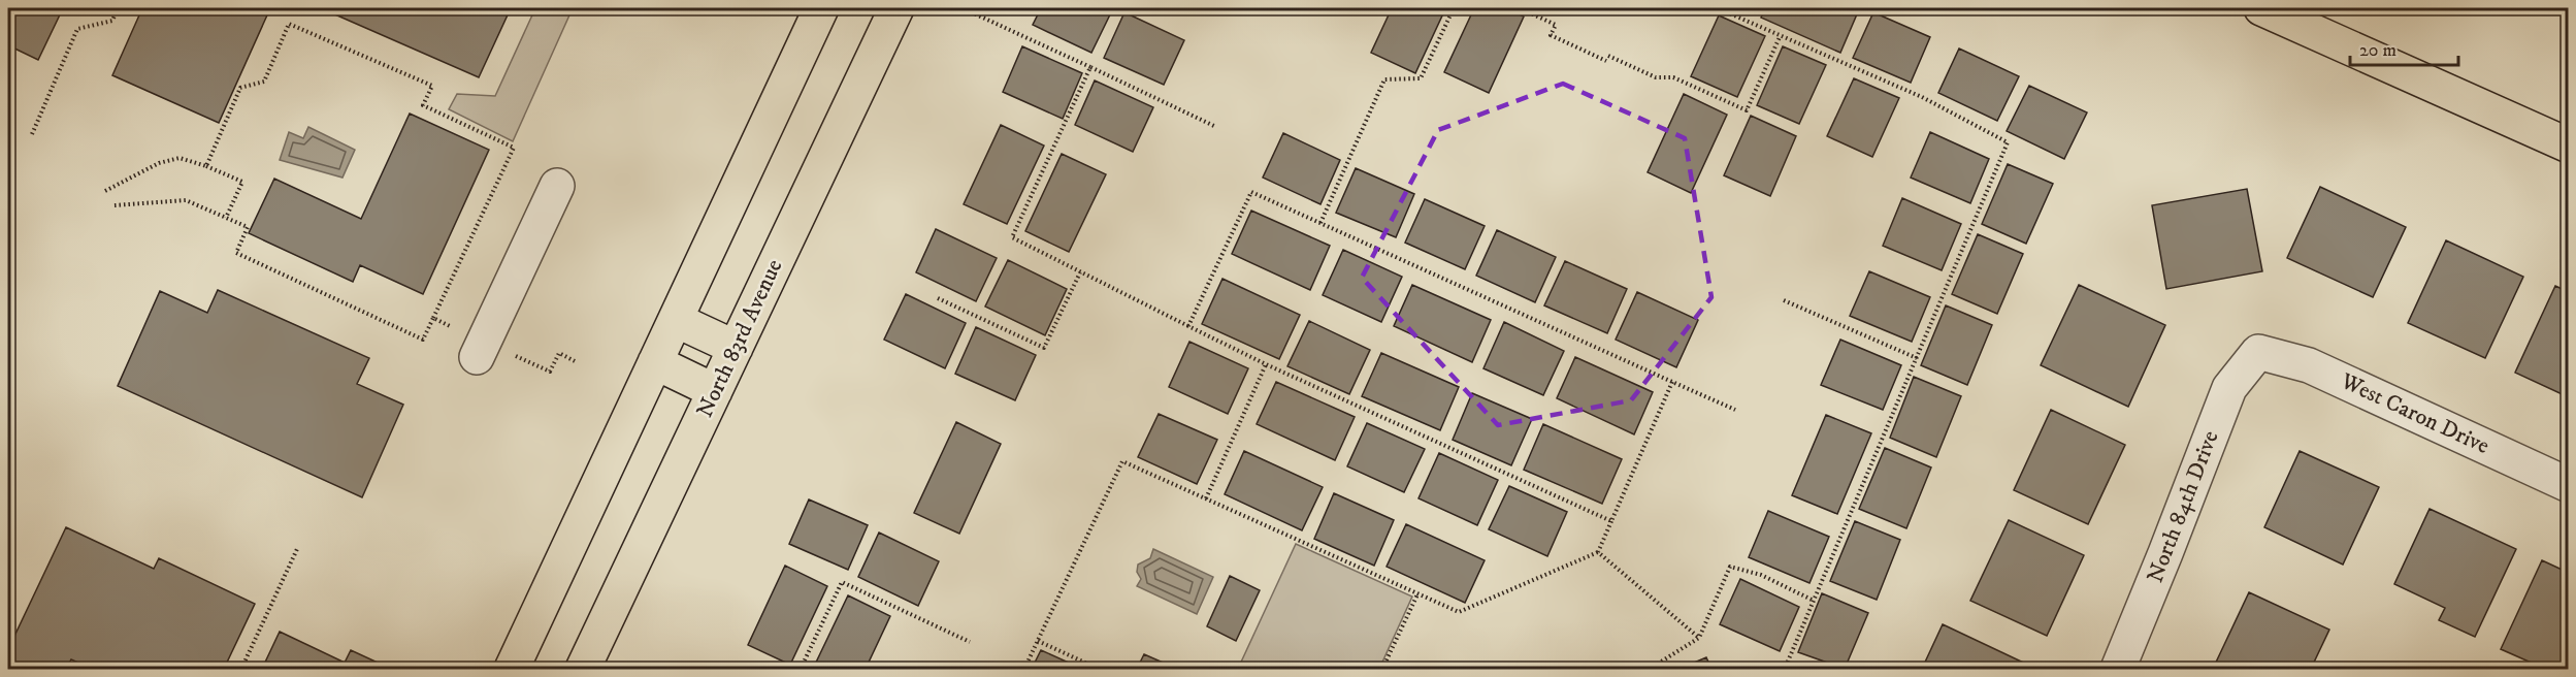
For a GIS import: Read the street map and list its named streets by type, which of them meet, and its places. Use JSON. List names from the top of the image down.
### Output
{
  "streets": {
    "main road": ["North 83rd Avenue"],
    "street": ["West Caron Drive", "North 84th Drive"]
  },
  "crossings": [
    ["West Caron Drive", "North 84th Drive"]
  ],
  "scale_bar": "20 m"
}
